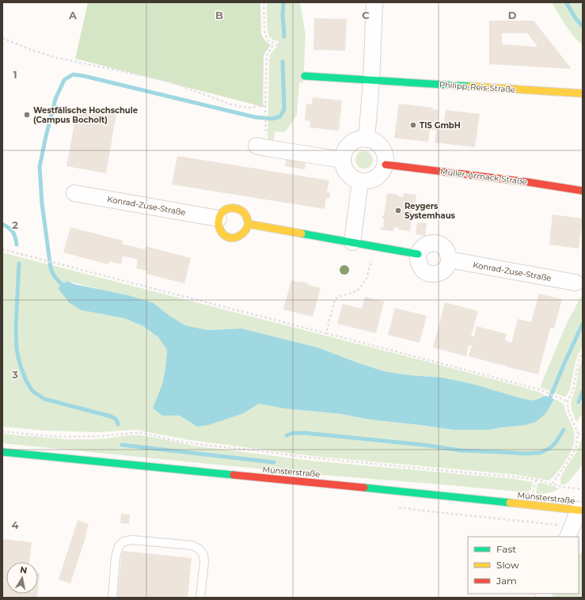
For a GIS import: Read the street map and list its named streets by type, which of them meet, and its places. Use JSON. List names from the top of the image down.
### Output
{
  "streets": {
    "street": [
      "Philipp-Reis-Straße",
      "Müller-Armack-Straße",
      "Konrad-Zuse-Straße",
      "Münsterstraße"
    ]
  },
  "places": ["Westfälische Hochschule (Campus Bocholt)", "TIS GmbH", "Reygers Systemhaus"],
  "legend": ["Fast", "Slow", "Jam"],
  "north": "top",
  "grid": {
    "columns": [
      "A",
      "B",
      "C",
      "D"
    ],
    "rows": [
      "1",
      "2",
      "3",
      "4"
    ]
  }
}
